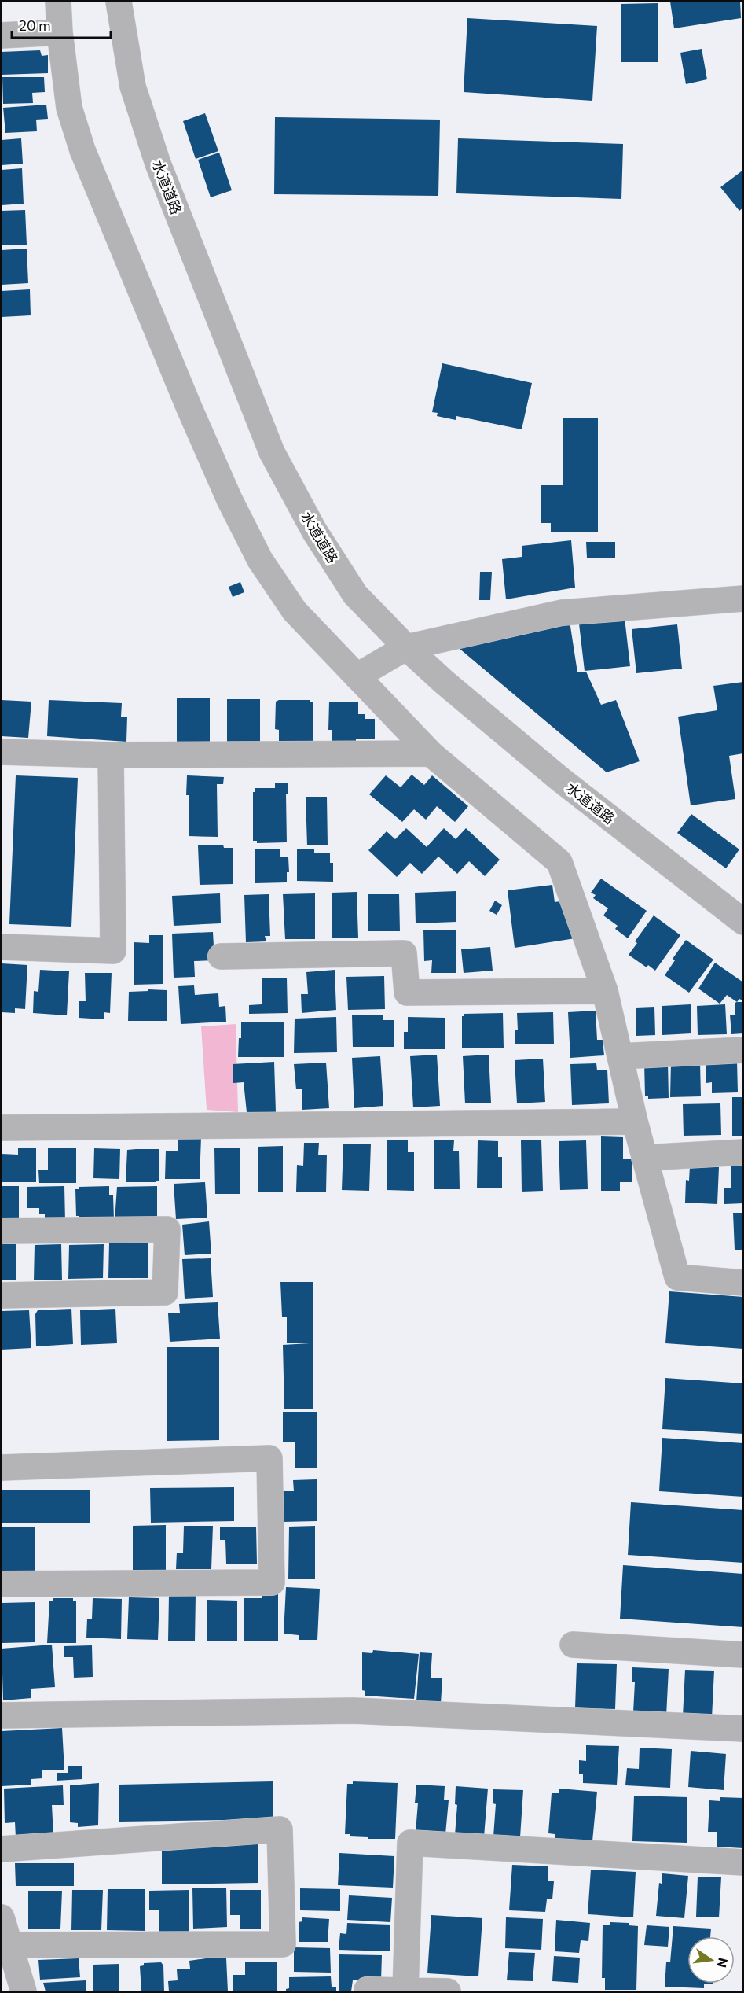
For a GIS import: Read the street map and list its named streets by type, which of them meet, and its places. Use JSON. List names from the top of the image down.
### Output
{
  "streets": {
    "street": ["水道道路"]
  },
  "scale_bar": "20 m",
  "north": "right"
}
